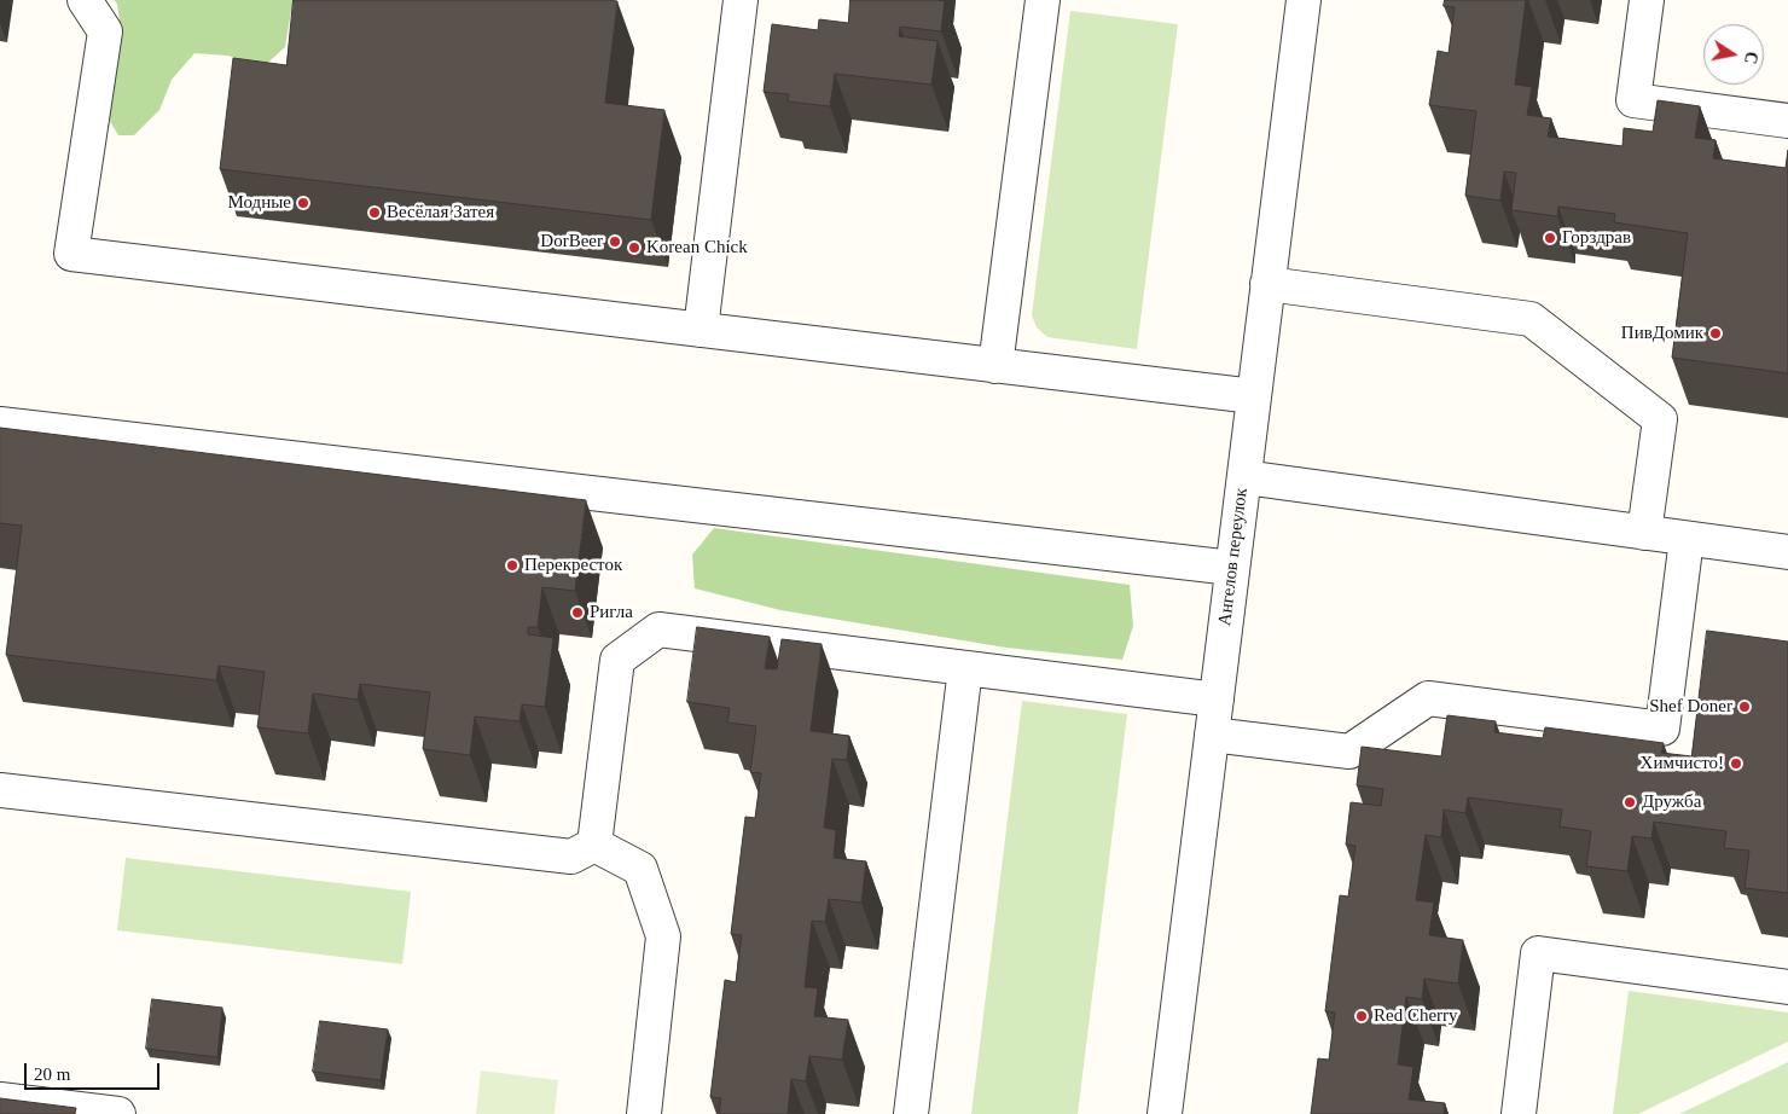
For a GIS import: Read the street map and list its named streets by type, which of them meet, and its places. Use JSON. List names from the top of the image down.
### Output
{
  "streets": {
    "street": ["Ангелов переулок"]
  },
  "places": [
    "Модные",
    "Весёлая Затея",
    "Горздрав",
    "DorBeer",
    "Korean Chick",
    "ПивДомик",
    "Перекресток",
    "Ригла",
    "Shef Doner",
    "Химчисто!",
    "Дружба",
    "Red Cherry"
  ],
  "scale_bar": "20 m",
  "north": "right"
}
